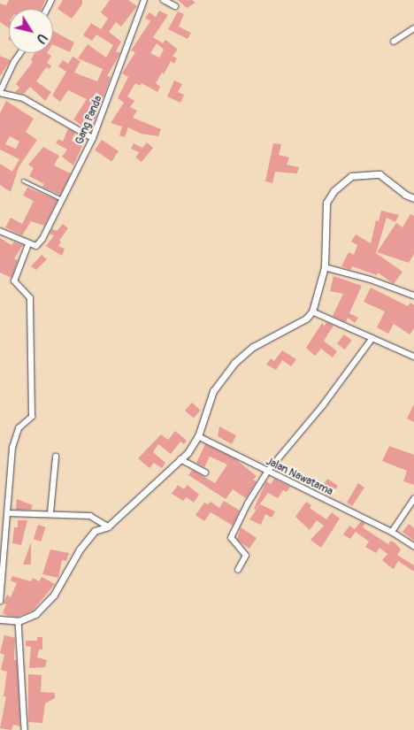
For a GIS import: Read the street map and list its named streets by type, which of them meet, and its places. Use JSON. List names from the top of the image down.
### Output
{
  "streets": {
    "street": ["Gang Panda", "Jalan Nawatama"]
  },
  "north": "bottom right"
}
